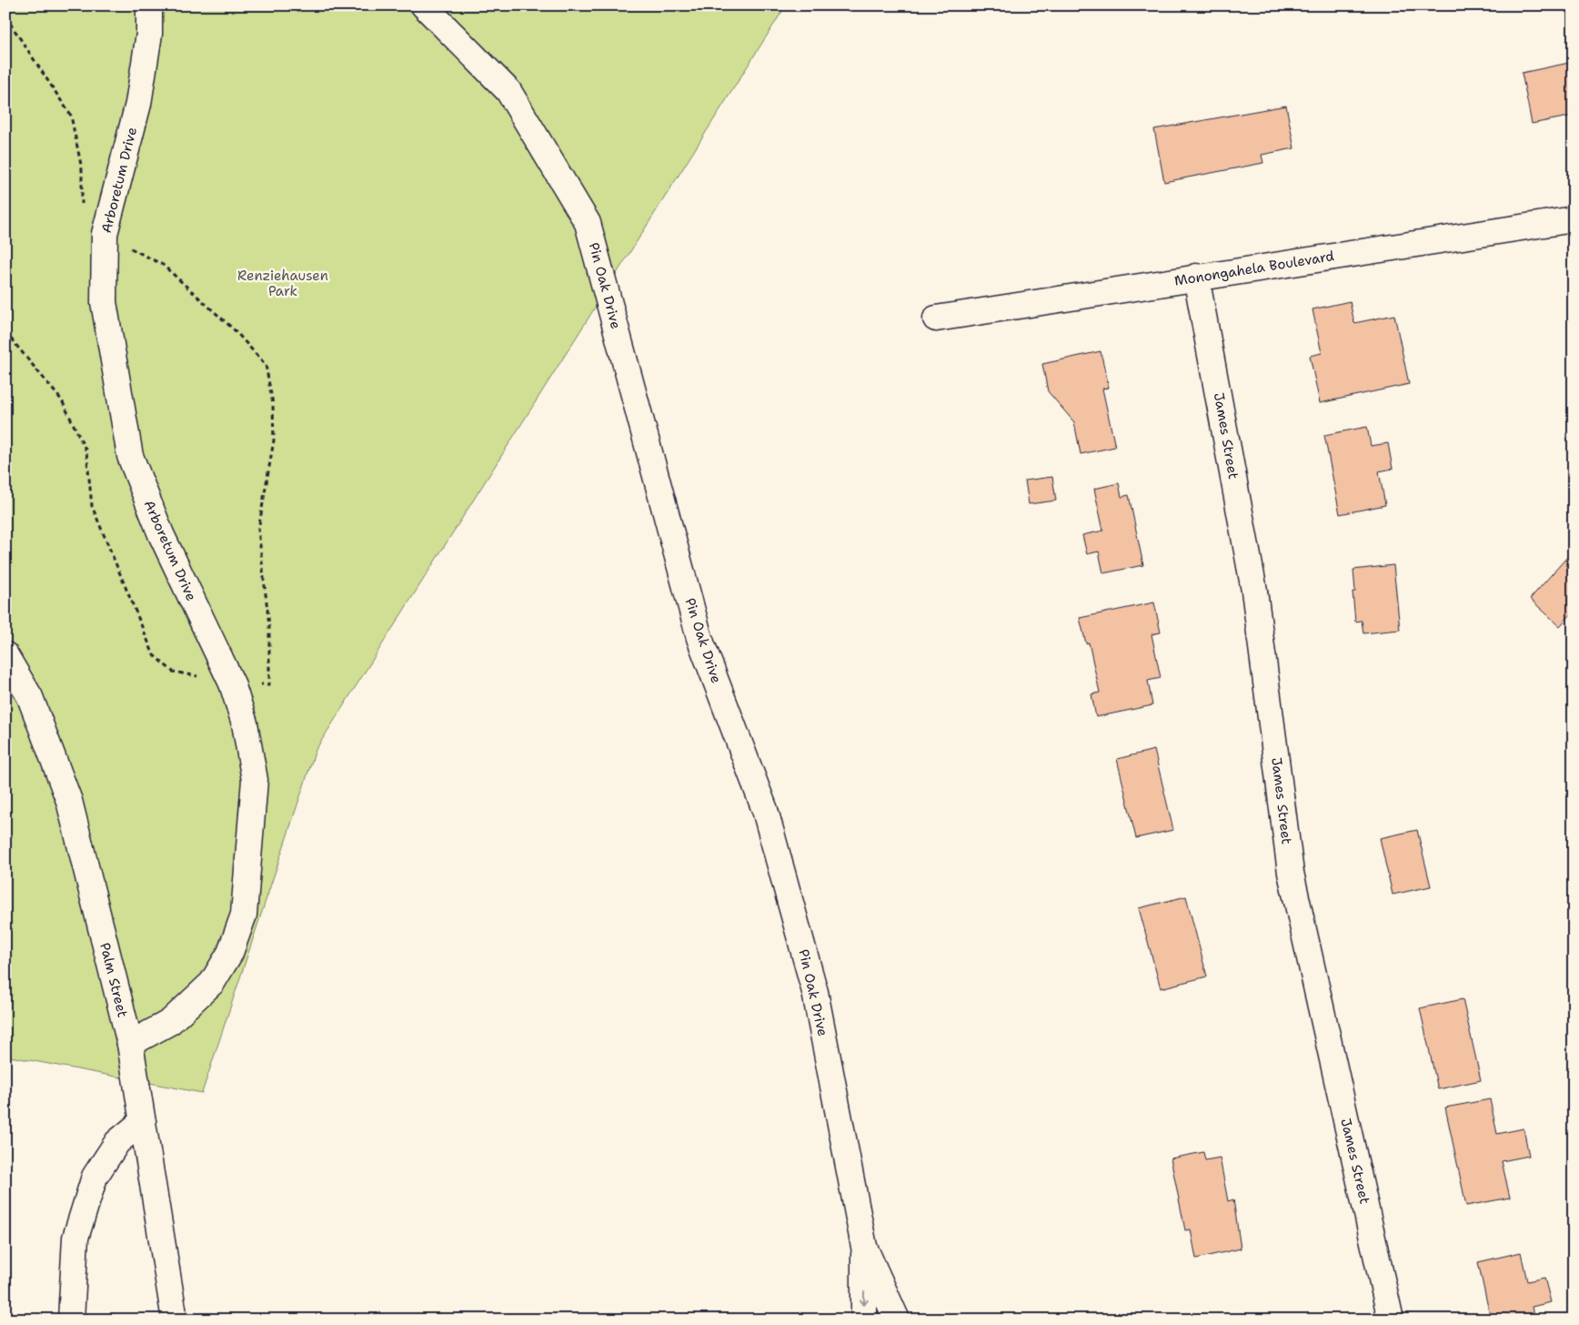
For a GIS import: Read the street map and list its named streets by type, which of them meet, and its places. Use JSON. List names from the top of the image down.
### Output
{
  "streets": {
    "street": [
      "Arboretum Drive",
      "Monongahela Boulevard",
      "Pin Oak Drive",
      "James Street",
      "Palm Street"
    ]
  },
  "crossings": [
    ["Arboretum Drive", "Palm Street"],
    ["Monongahela Boulevard", "James Street"]
  ],
  "parks": ["Renziehausen Park"]
}
